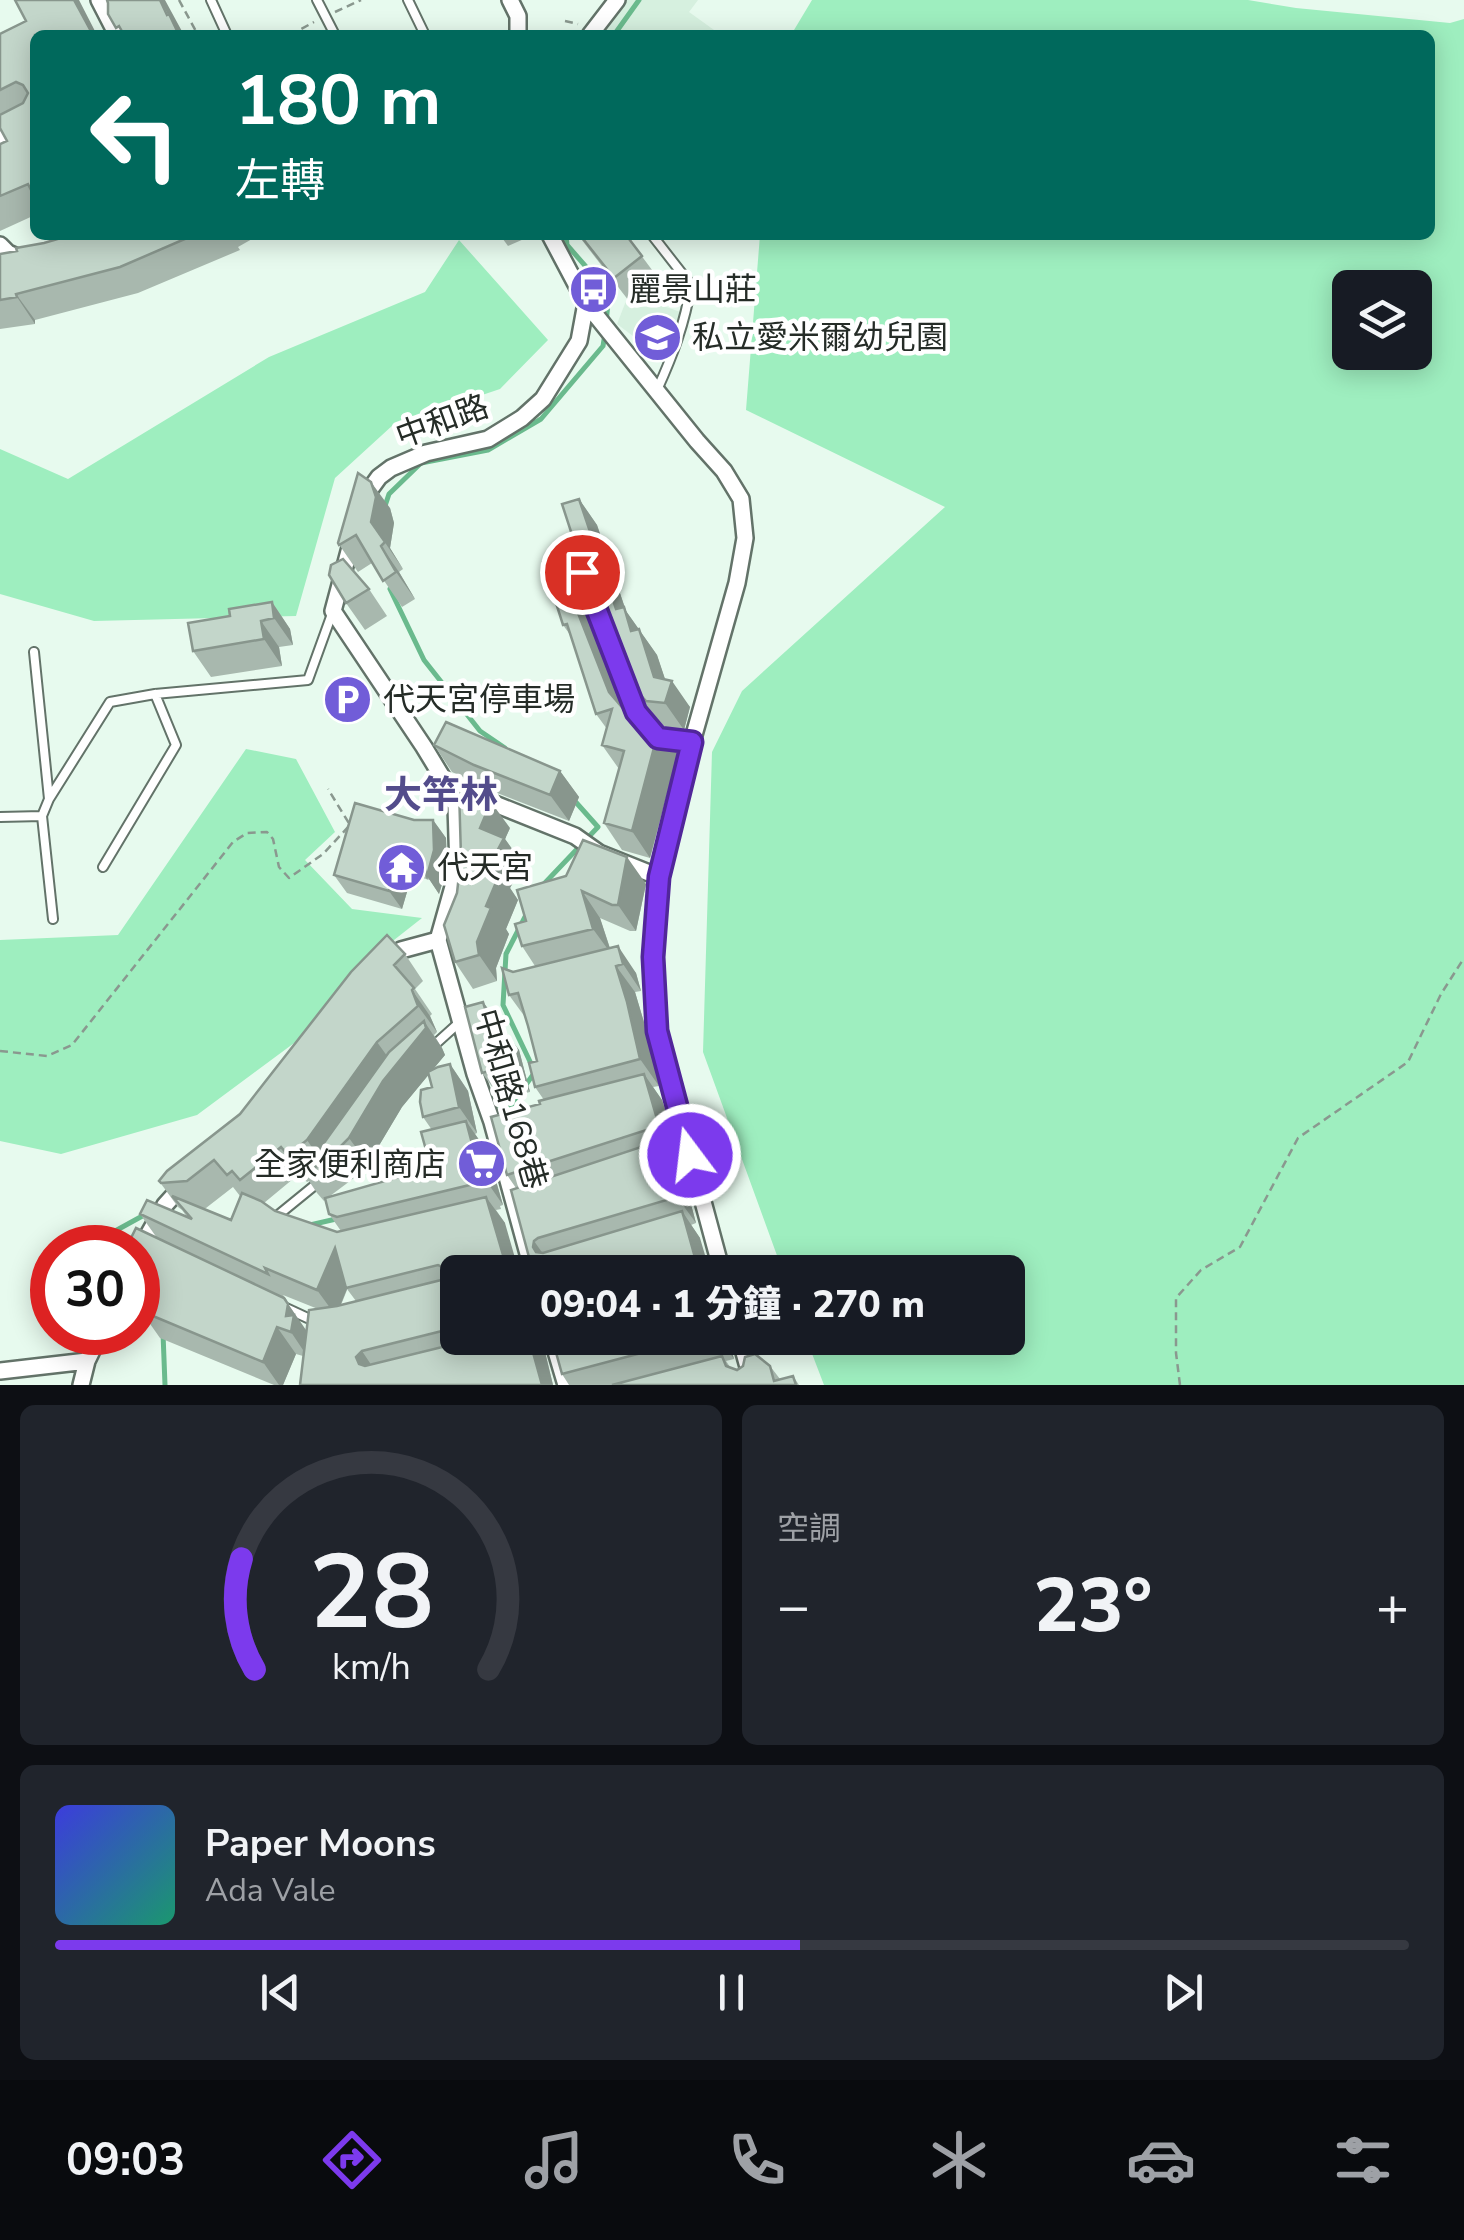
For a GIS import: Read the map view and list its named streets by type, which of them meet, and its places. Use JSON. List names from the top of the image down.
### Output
{
  "streets": {
    "street": ["中和路", "中和路168巷"]
  },
  "districts": ["大竿林"],
  "places": {
    "bus stop": ["麗景山莊"],
    "school or university": ["私立愛米爾幼兒園"],
    "parking": ["代天宮停車場"],
    "temple": ["代天宮"],
    "supermarket": ["全家便利商店"]
  },
  "page": {
    "turn": ["180 m", "左轉"],
    "limit": "30",
    "trip": "09:04 · 1 分鐘 · 270 m",
    "tile": "空調",
    "heat": ["−", "23°", "+"],
    "song": ["Paper Moons", "Ada Vale"],
    "tabs": "09:03",
    "gauge": ["28", "km/h"]
  }
}
